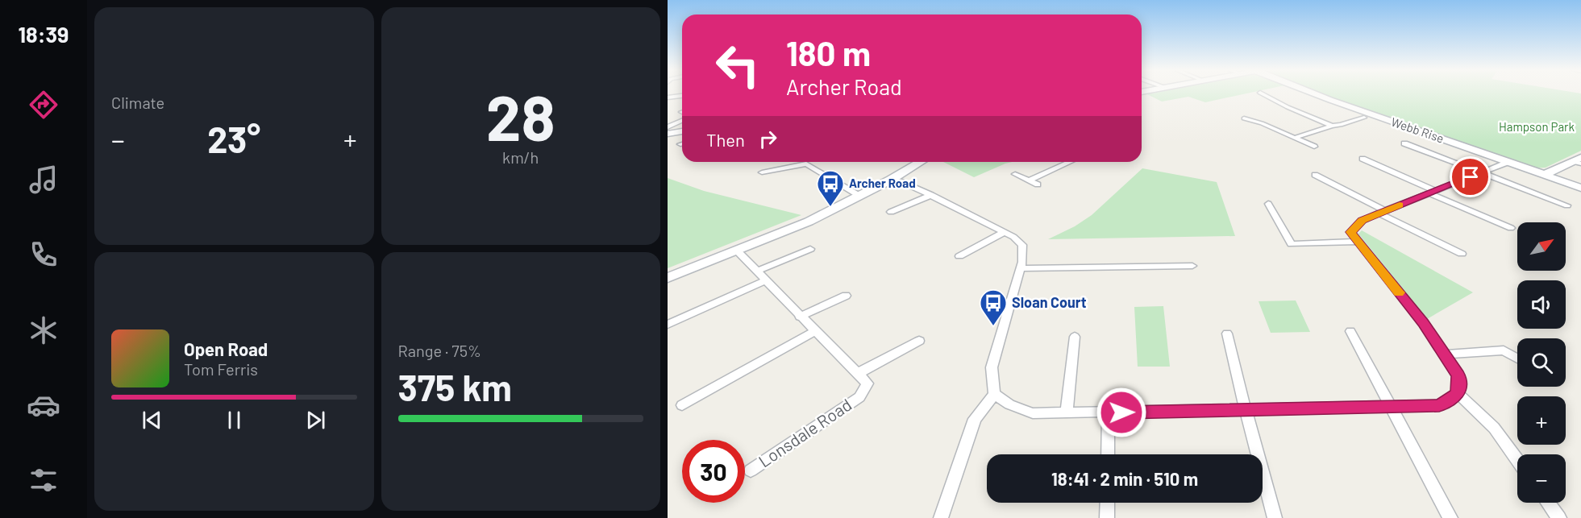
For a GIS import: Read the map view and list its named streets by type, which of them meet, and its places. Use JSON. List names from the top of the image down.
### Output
{
  "streets": {
    "street": ["Webb Rise", "Lonsdale Road"]
  },
  "parks": ["Hampson Park"],
  "places": {
    "bus stop": ["Archer Road", "Sloan Court"]
  },
  "north": "top right",
  "page": {
    "tabs": "18:39",
    "tile": [
      "Climate",
      ["28", "km/h"],
      ["Range · 75%", "375 km"]
    ],
    "turn": ["180 m", "Archer Road"],
    "then": "Then",
    "heat": ["−", "23°", "+"],
    "map_buttons": ["+", "−"],
    "song": ["Open Road", "Tom Ferris"],
    "limit": "30",
    "trip": "18:41 · 2 min · 510 m"
  }
}
